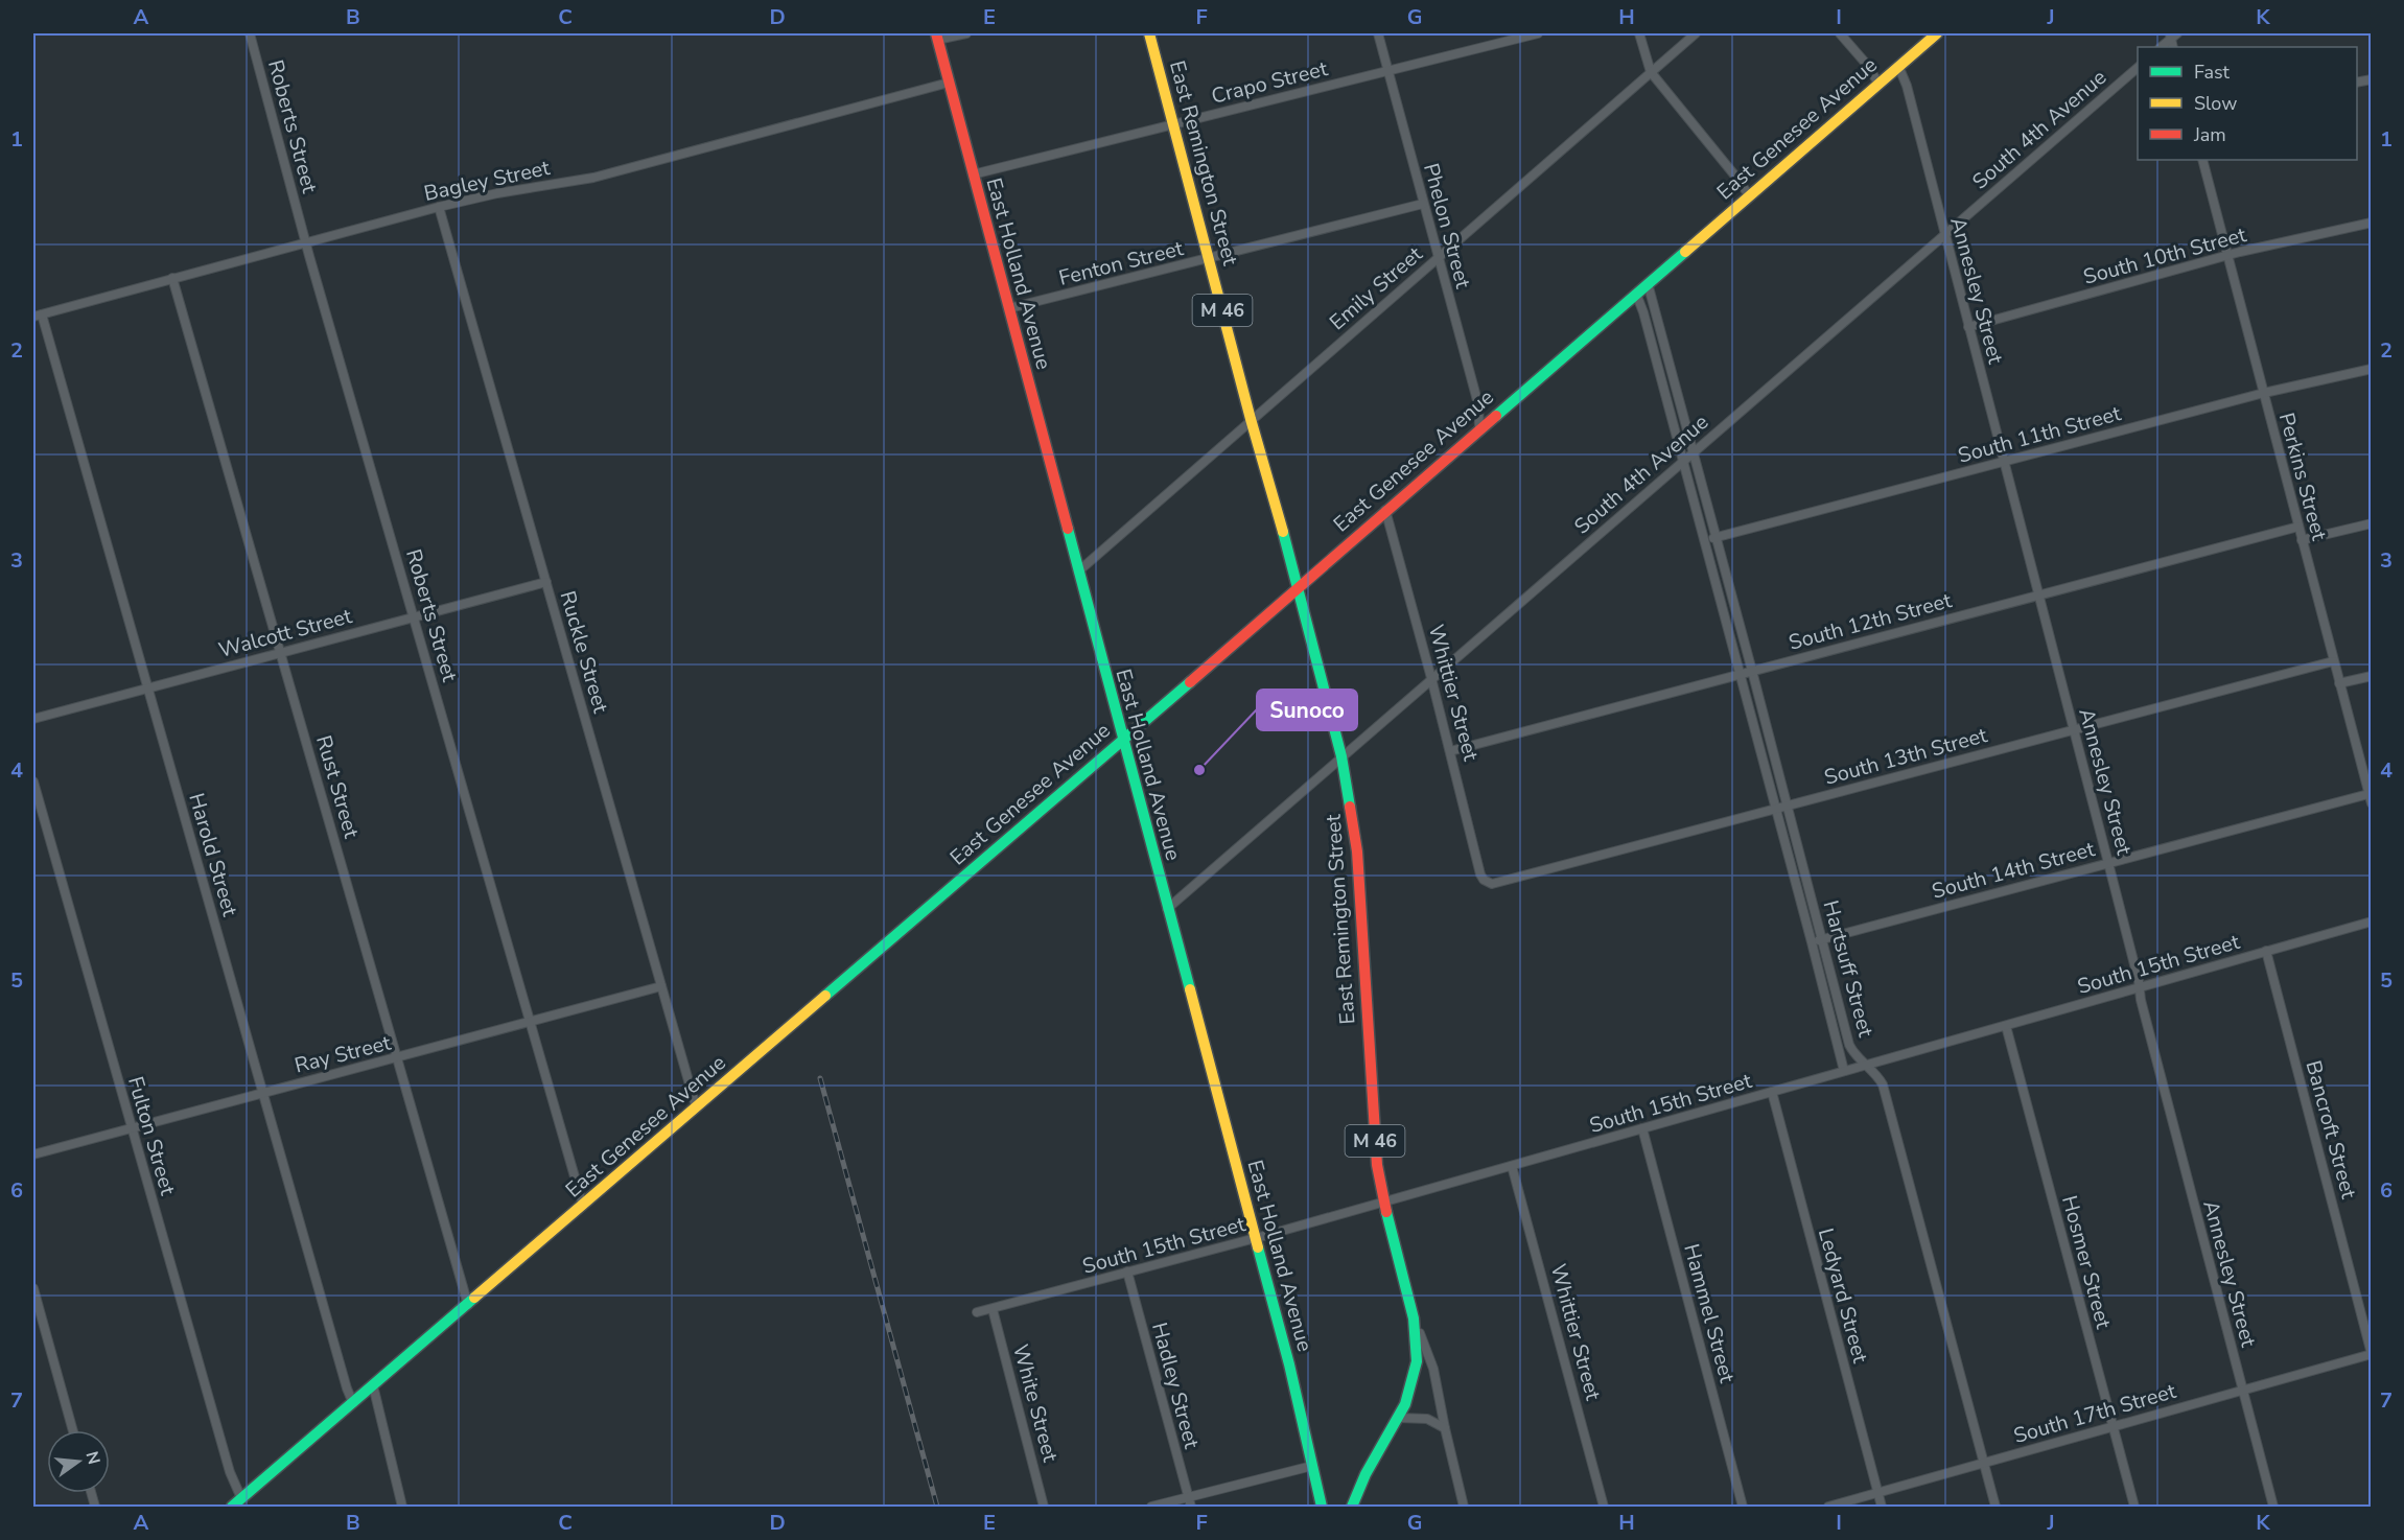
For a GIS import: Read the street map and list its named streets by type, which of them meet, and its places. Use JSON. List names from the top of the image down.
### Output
{
  "streets": {
    "main road": [
      "East Genesee Avenue",
      "East Remington Street",
      "East Holland Avenue",
      "M 46"
    ],
    "street": [
      "Crapo Street",
      "Roberts Street",
      "South 4th Avenue",
      "Bagley Street",
      "Phelon Street",
      "South 10th Street",
      "Fenton Street",
      "Emily Street",
      "Annesley Street",
      "South 11th Street",
      "Perkins Street",
      "South 12th Street",
      "Walcott Street",
      "Ruckle Street",
      "Whittier Street",
      "South 13th Street",
      "Rust Street",
      "Harold Street",
      "South 14th Street",
      "South 15th Street",
      "Hartsuff Street",
      "Ray Street",
      "Bancroft Street",
      "Fulton Street",
      "Hosmer Street",
      "Ledyard Street",
      "Hammel Street",
      "Hadley Street",
      "White Street",
      "South 17th Street"
    ]
  },
  "crossings": [
    ["Crapo Street", "East Remington Street"],
    ["Crapo Street", "Phelon Street"],
    ["Crapo Street", "East Holland Avenue"],
    ["Roberts Street", "East Genesee Avenue"],
    ["Roberts Street", "Bagley Street"],
    ["Roberts Street", "Walcott Street"],
    ["Roberts Street", "Ray Street"],
    ["East Genesee Avenue", "East Remington Street"],
    ["East Genesee Avenue", "Phelon Street"],
    ["East Genesee Avenue", "East Holland Avenue"],
    ["East Genesee Avenue", "Annesley Street"],
    ["East Genesee Avenue", "Ruckle Street"],
    ["East Genesee Avenue", "Whittier Street"],
    ["East Genesee Avenue", "Rust Street"],
    ["East Genesee Avenue", "Harold Street"],
    ["East Genesee Avenue", "Hartsuff Street"],
    ["East Genesee Avenue", "Fulton Street"],
    ["South 4th Avenue", "East Remington Street"],
    ["South 4th Avenue", "East Holland Avenue"],
    ["South 4th Avenue", "Annesley Street"],
    ["South 4th Avenue", "Whittier Street"],
    ["South 4th Avenue", "Hartsuff Street"],
    ["East Remington Street", "Fenton Street"],
    ["East Remington Street", "Emily Street"],
    ["East Remington Street", "South 15th Street"],
    ["Bagley Street", "East Holland Avenue"],
    ["Bagley Street", "Ruckle Street"],
    ["Bagley Street", "Rust Street"],
    ["Bagley Street", "Harold Street"],
    ["Phelon Street", "Fenton Street"],
    ["Phelon Street", "Emily Street"],
    ["South 10th Street", "Annesley Street"],
    ["South 10th Street", "Perkins Street"],
    ["Fenton Street", "East Holland Avenue"],
    ["East Holland Avenue", "Emily Street"],
    ["East Holland Avenue", "South 15th Street"],
    ["Annesley Street", "South 11th Street"],
    ["Annesley Street", "South 12th Street"],
    ["Annesley Street", "South 13th Street"],
    ["Annesley Street", "South 14th Street"],
    ["Annesley Street", "South 15th Street"],
    ["Annesley Street", "South 17th Street"],
    ["South 11th Street", "Perkins Street"],
    ["South 11th Street", "Hartsuff Street"],
    ["Perkins Street", "South 12th Street"],
    ["Perkins Street", "South 13th Street"],
    ["Perkins Street", "South 14th Street"],
    ["South 12th Street", "Whittier Street"],
    ["South 12th Street", "Hartsuff Street"],
    ["Walcott Street", "Ruckle Street"],
    ["Walcott Street", "Rust Street"],
    ["Walcott Street", "Harold Street"],
    ["Ruckle Street", "Ray Street"],
    ["Whittier Street", "South 13th Street"],
    ["Whittier Street", "South 15th Street"],
    ["South 13th Street", "Hartsuff Street"],
    ["Rust Street", "Ray Street"],
    ["Harold Street", "Ray Street"],
    ["South 14th Street", "Hartsuff Street"],
    ["South 15th Street", "Hartsuff Street"],
    ["South 15th Street", "Bancroft Street"],
    ["South 15th Street", "Hosmer Street"],
    ["South 15th Street", "Ledyard Street"],
    ["South 15th Street", "Hammel Street"],
    ["South 15th Street", "Hadley Street"],
    ["South 15th Street", "White Street"],
    ["Hartsuff Street", "South 17th Street"],
    ["Ray Street", "Fulton Street"],
    ["Bancroft Street", "South 17th Street"],
    ["Hosmer Street", "South 17th Street"],
    ["Ledyard Street", "South 17th Street"]
  ],
  "places": ["Sunoco"],
  "legend": ["Fast", "Slow", "Jam"],
  "north": "right",
  "grid": {
    "columns": [
      "A",
      "B",
      "C",
      "D",
      "E",
      "F",
      "G",
      "H",
      "I",
      "J",
      "K"
    ],
    "rows": [
      "1",
      "2",
      "3",
      "4",
      "5",
      "6",
      "7"
    ]
  }
}
